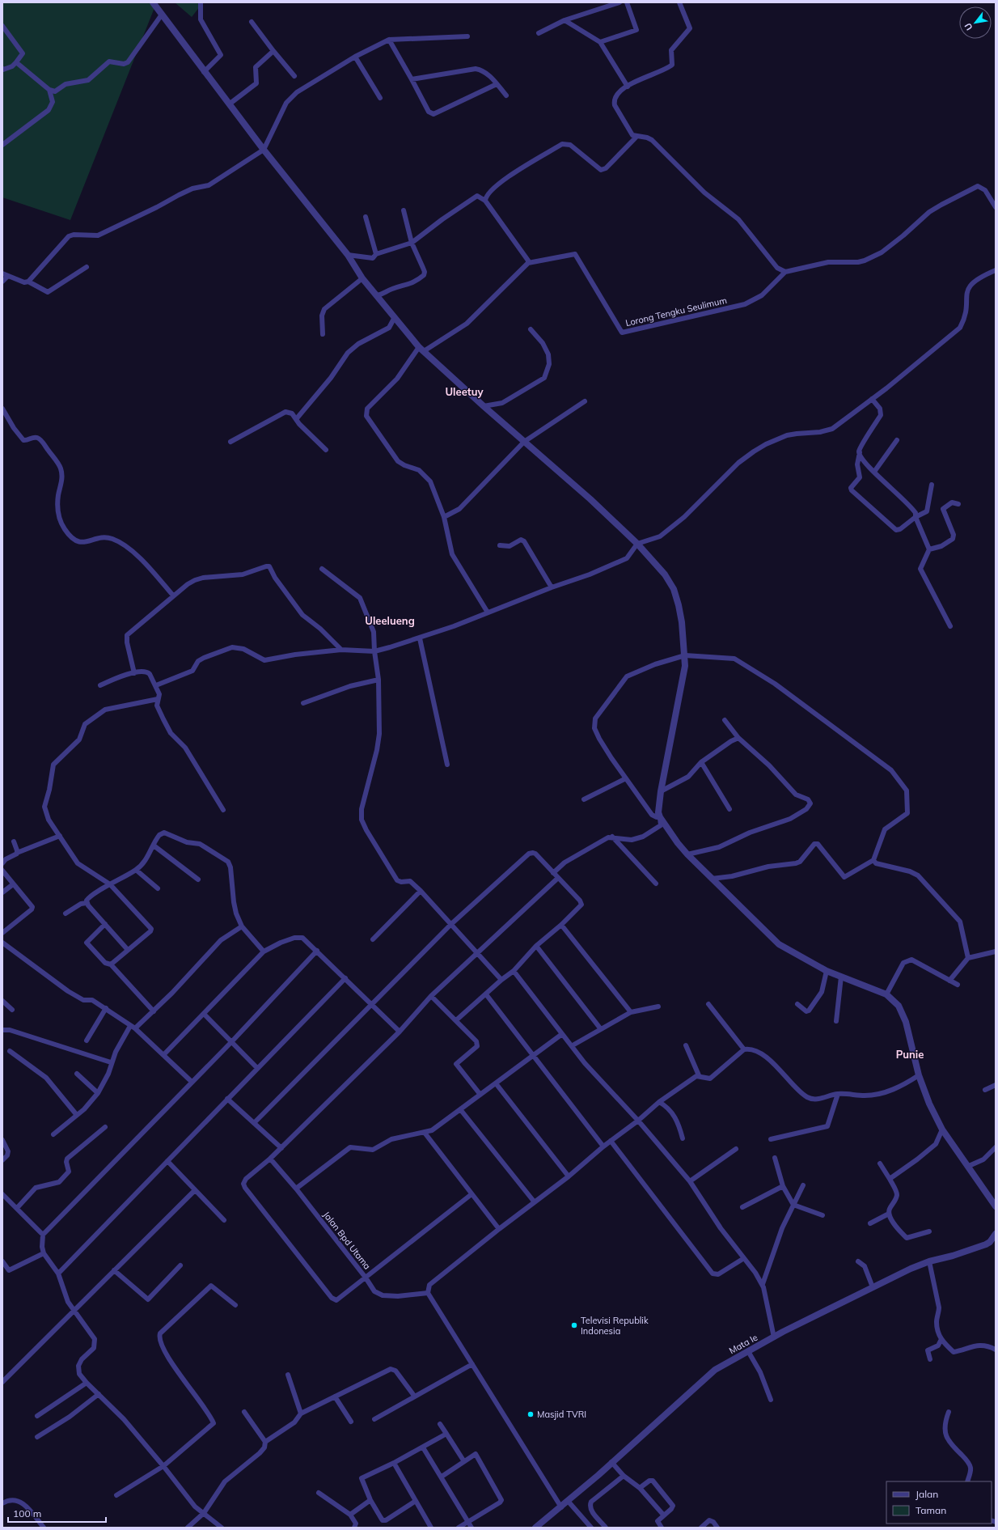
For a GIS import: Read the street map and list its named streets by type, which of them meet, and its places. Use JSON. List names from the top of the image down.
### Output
{
  "streets": {
    "street": ["Lorong Tengku Seulimum", "Jalan Bpd Utama", "Mata Ie"]
  },
  "districts": ["Uleetuy", "Uleelueng", "Punie"],
  "places": ["Televisi Republik Indonesia", "Masjid TVRI"],
  "legend": ["Jalan", "Taman"],
  "scale_bar": "100 m",
  "north": "bottom left"
}
